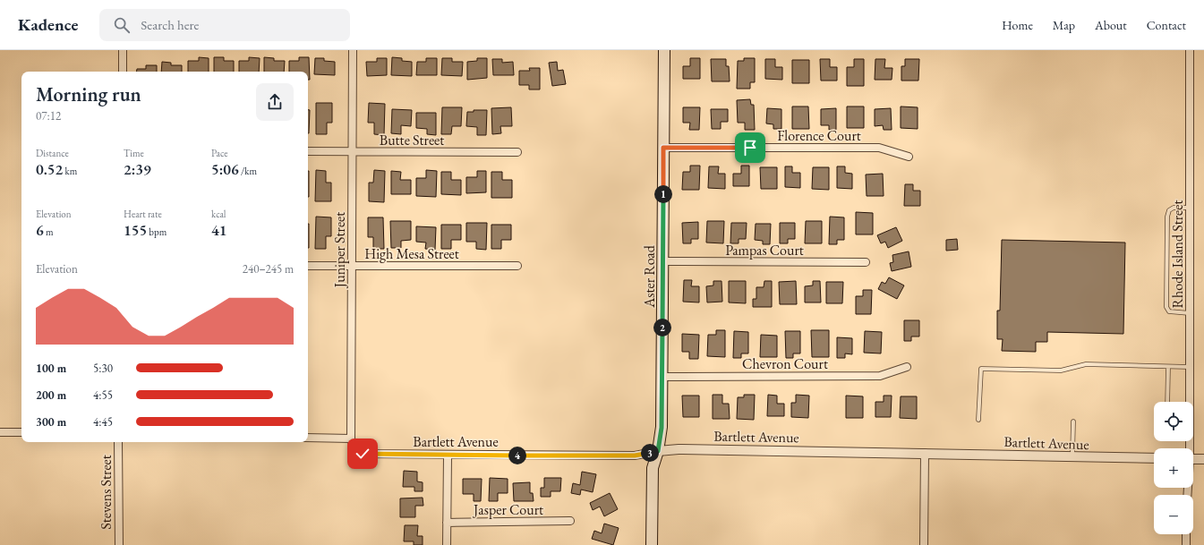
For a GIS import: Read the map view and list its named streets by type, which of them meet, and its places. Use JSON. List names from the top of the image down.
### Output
{
  "streets": {
    "main road": ["Aster Road"],
    "street": [
      "Florence Court",
      "Butte Street",
      "Juniper Street",
      "Pampas Court",
      "High Mesa Street",
      "Rhode Island Street",
      "Chevron Court",
      "Bartlett Avenue",
      "Stevens Street",
      "Jasper Court"
    ]
  },
  "crossings": [
    ["Florence Court", "Aster Road"],
    ["Butte Street", "Juniper Street"],
    ["Juniper Street", "High Mesa Street"],
    ["Juniper Street", "Bartlett Avenue"],
    ["Pampas Court", "Aster Road"],
    ["Aster Road", "Chevron Court"],
    ["Aster Road", "Bartlett Avenue"]
  ],
  "page": {
    "header": "Kadence",
    "search": "Search here",
    "nav": [
      "Home",
      "Map",
      "About",
      "Contact"
    ],
    "heading": ["Morning run", "07:12"],
    "stats": [
      ["Distance", "0.52 km"],
      ["Time", "2:39"],
      ["Pace", "5:06 /km"],
      ["Elevation", "6 m"],
      ["Heart rate", "155 bpm"],
      ["kcal", "41"]
    ],
    "pins": [
      "1",
      "2",
      "3",
      "4"
    ],
    "chart": ["Elevation", "240–245 m"],
    "list": [
      {
        "name": "100 m",
        "note": "5:30"
      },
      {
        "name": "200 m",
        "note": "4:55"
      },
      {
        "name": "300 m",
        "note": "4:45"
      }
    ],
    "map_buttons": ["+", "−"]
  }
}
